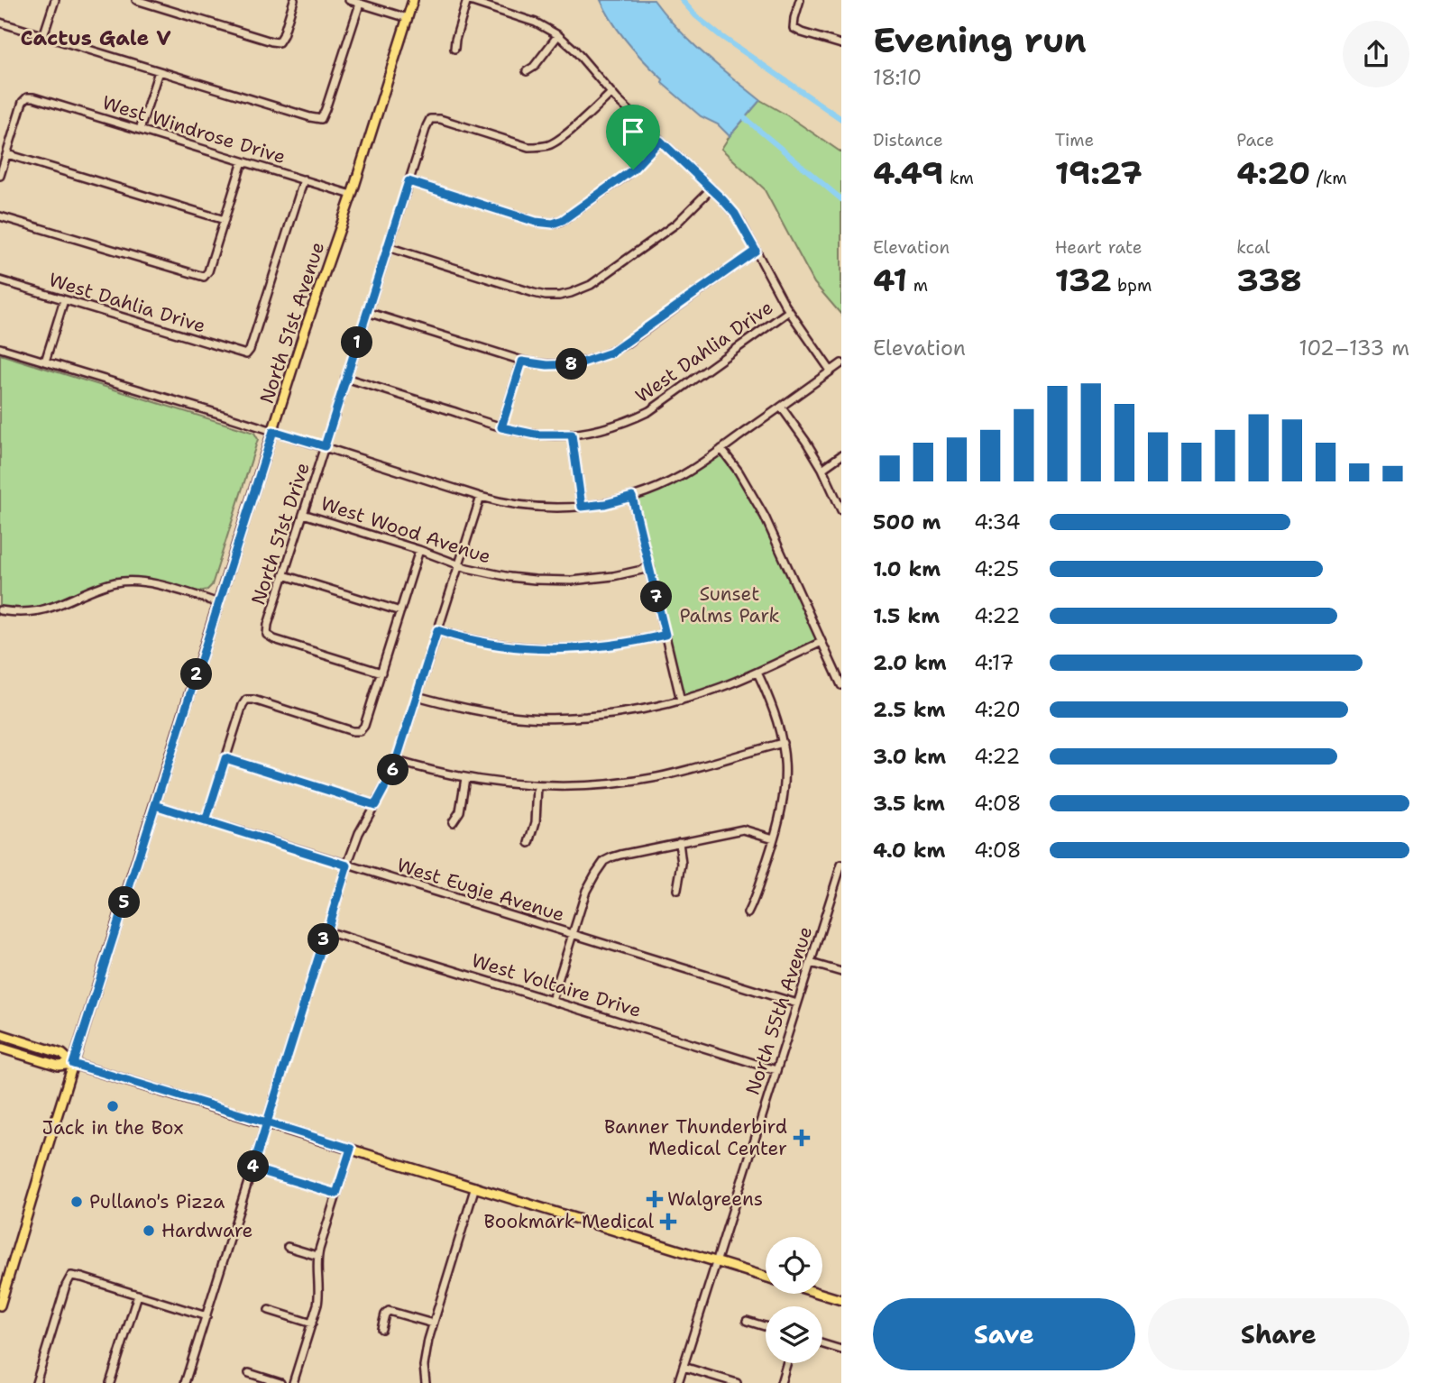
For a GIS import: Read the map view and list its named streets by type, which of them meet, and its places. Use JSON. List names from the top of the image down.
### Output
{
  "streets": {
    "main road": ["North 51st Avenue"],
    "street": [
      "West Windrose Drive",
      "West Dahlia Drive",
      "West Wood Avenue",
      "North 51st Drive",
      "West Eugie Avenue",
      "West Voltaire Drive",
      "North 55th Avenue"
    ]
  },
  "crossings": [
    ["West Windrose Drive", "West Dahlia Drive"],
    ["West Windrose Drive", "North 51st Avenue"],
    ["West Dahlia Drive", "North 51st Drive"],
    ["North 51st Avenue", "West Eugie Avenue"],
    ["West Wood Avenue", "North 51st Drive"],
    ["West Eugie Avenue", "North 55th Avenue"],
    ["West Voltaire Drive", "North 55th Avenue"]
  ],
  "districts": ["Cactus Gale V"],
  "parks": ["Sunset Palms Park"],
  "places": {
    "other": ["Jack in the Box", "Pullano's Pizza", "Hardware"],
    "health": ["Banner Thunderbird Medical Center", "Walgreens", "Bookmark Medical"]
  },
  "page": {
    "heading": ["Evening run", "18:10"],
    "stats": [
      ["Distance", "4.49 km"],
      ["Time", "19:27"],
      ["Pace", "4:20 /km"],
      ["Elevation", "41 m"],
      ["Heart rate", "132 bpm"],
      ["kcal", "338"]
    ],
    "chart": ["Elevation", "102–133 m"],
    "pins": [
      "1",
      "8",
      "7",
      "2",
      "6",
      "5",
      "3",
      "4"
    ],
    "list": [
      {
        "name": "500 m",
        "note": "4:34"
      },
      {
        "name": "1.0 km",
        "note": "4:25"
      },
      {
        "name": "1.5 km",
        "note": "4:22"
      },
      {
        "name": "2.0 km",
        "note": "4:17"
      },
      {
        "name": "2.5 km",
        "note": "4:20"
      },
      {
        "name": "3.0 km",
        "note": "4:22"
      },
      {
        "name": "3.5 km",
        "note": "4:08"
      },
      {
        "name": "4.0 km",
        "note": "4:08"
      }
    ],
    "buttons": ["Save", "Share"]
  }
}
